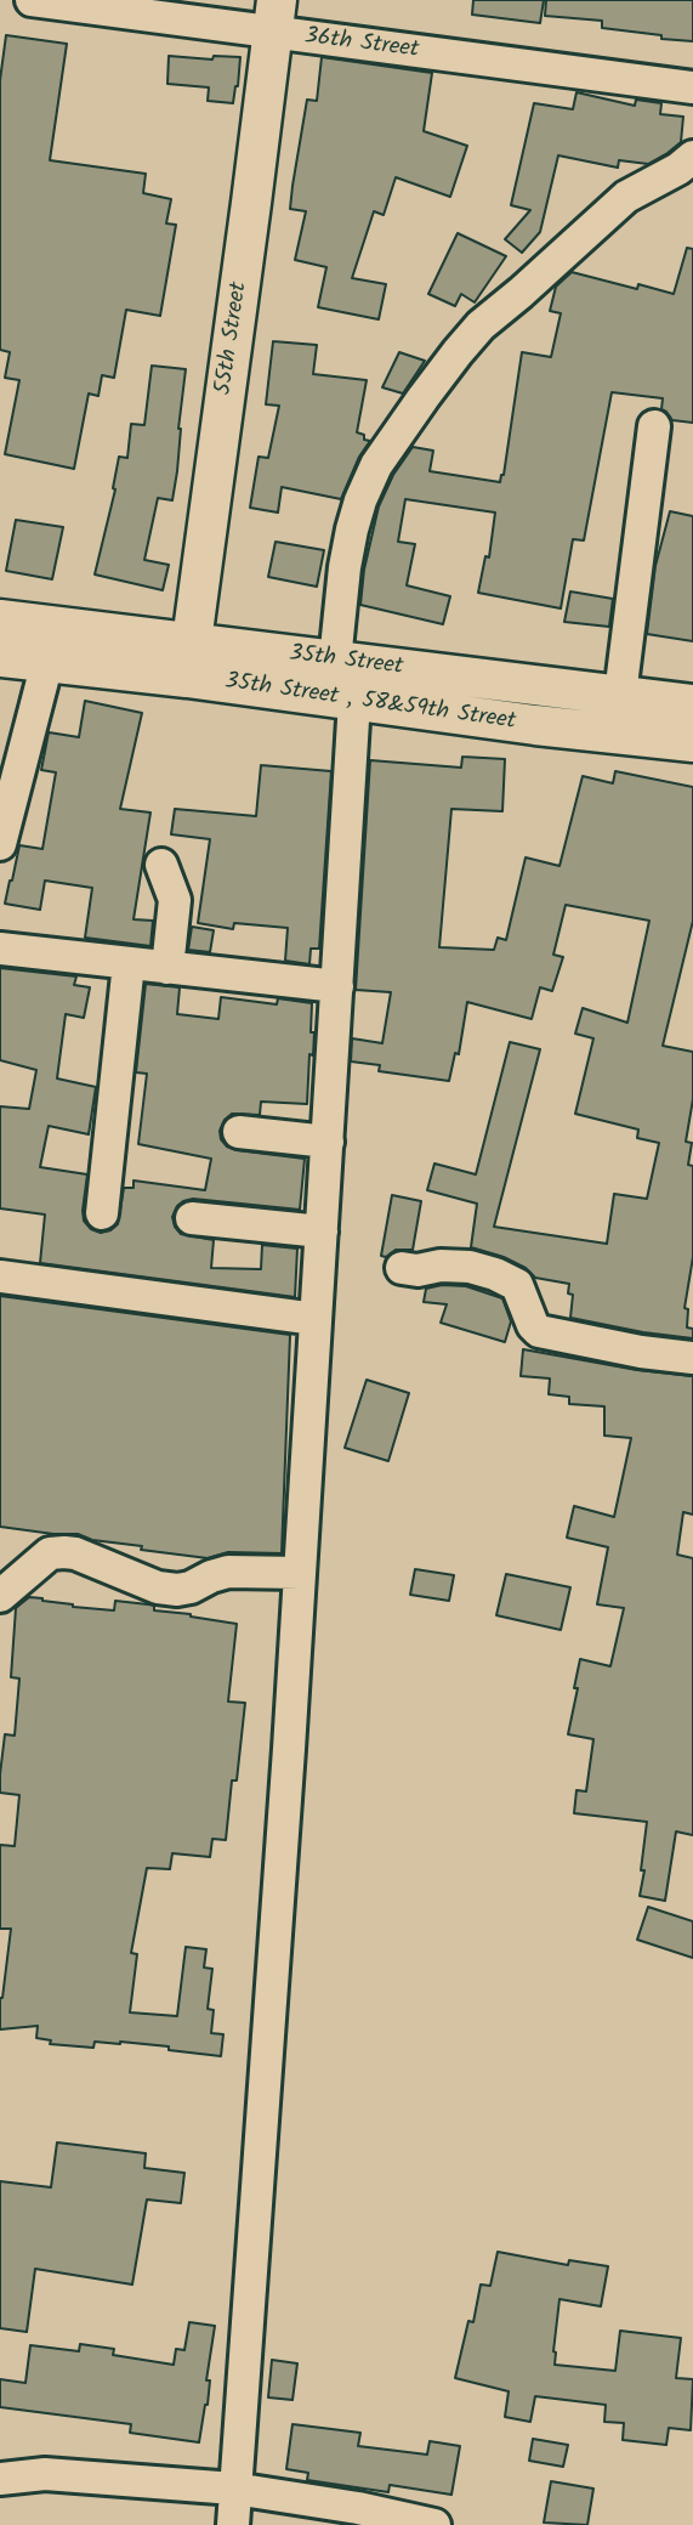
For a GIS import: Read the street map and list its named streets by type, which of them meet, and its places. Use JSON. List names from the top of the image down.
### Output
{
  "streets": {
    "main road": ["55th Street", "35th Street", "35th Street , 58&59th Street"],
    "street": ["36th Street"]
  },
  "crossings": [
    ["36th Street", "55th Street"],
    ["55th Street", "35th Street"],
    ["55th Street", "35th Street , 58&59th Street"],
    ["35th Street", "35th Street , 58&59th Street"]
  ]
}
